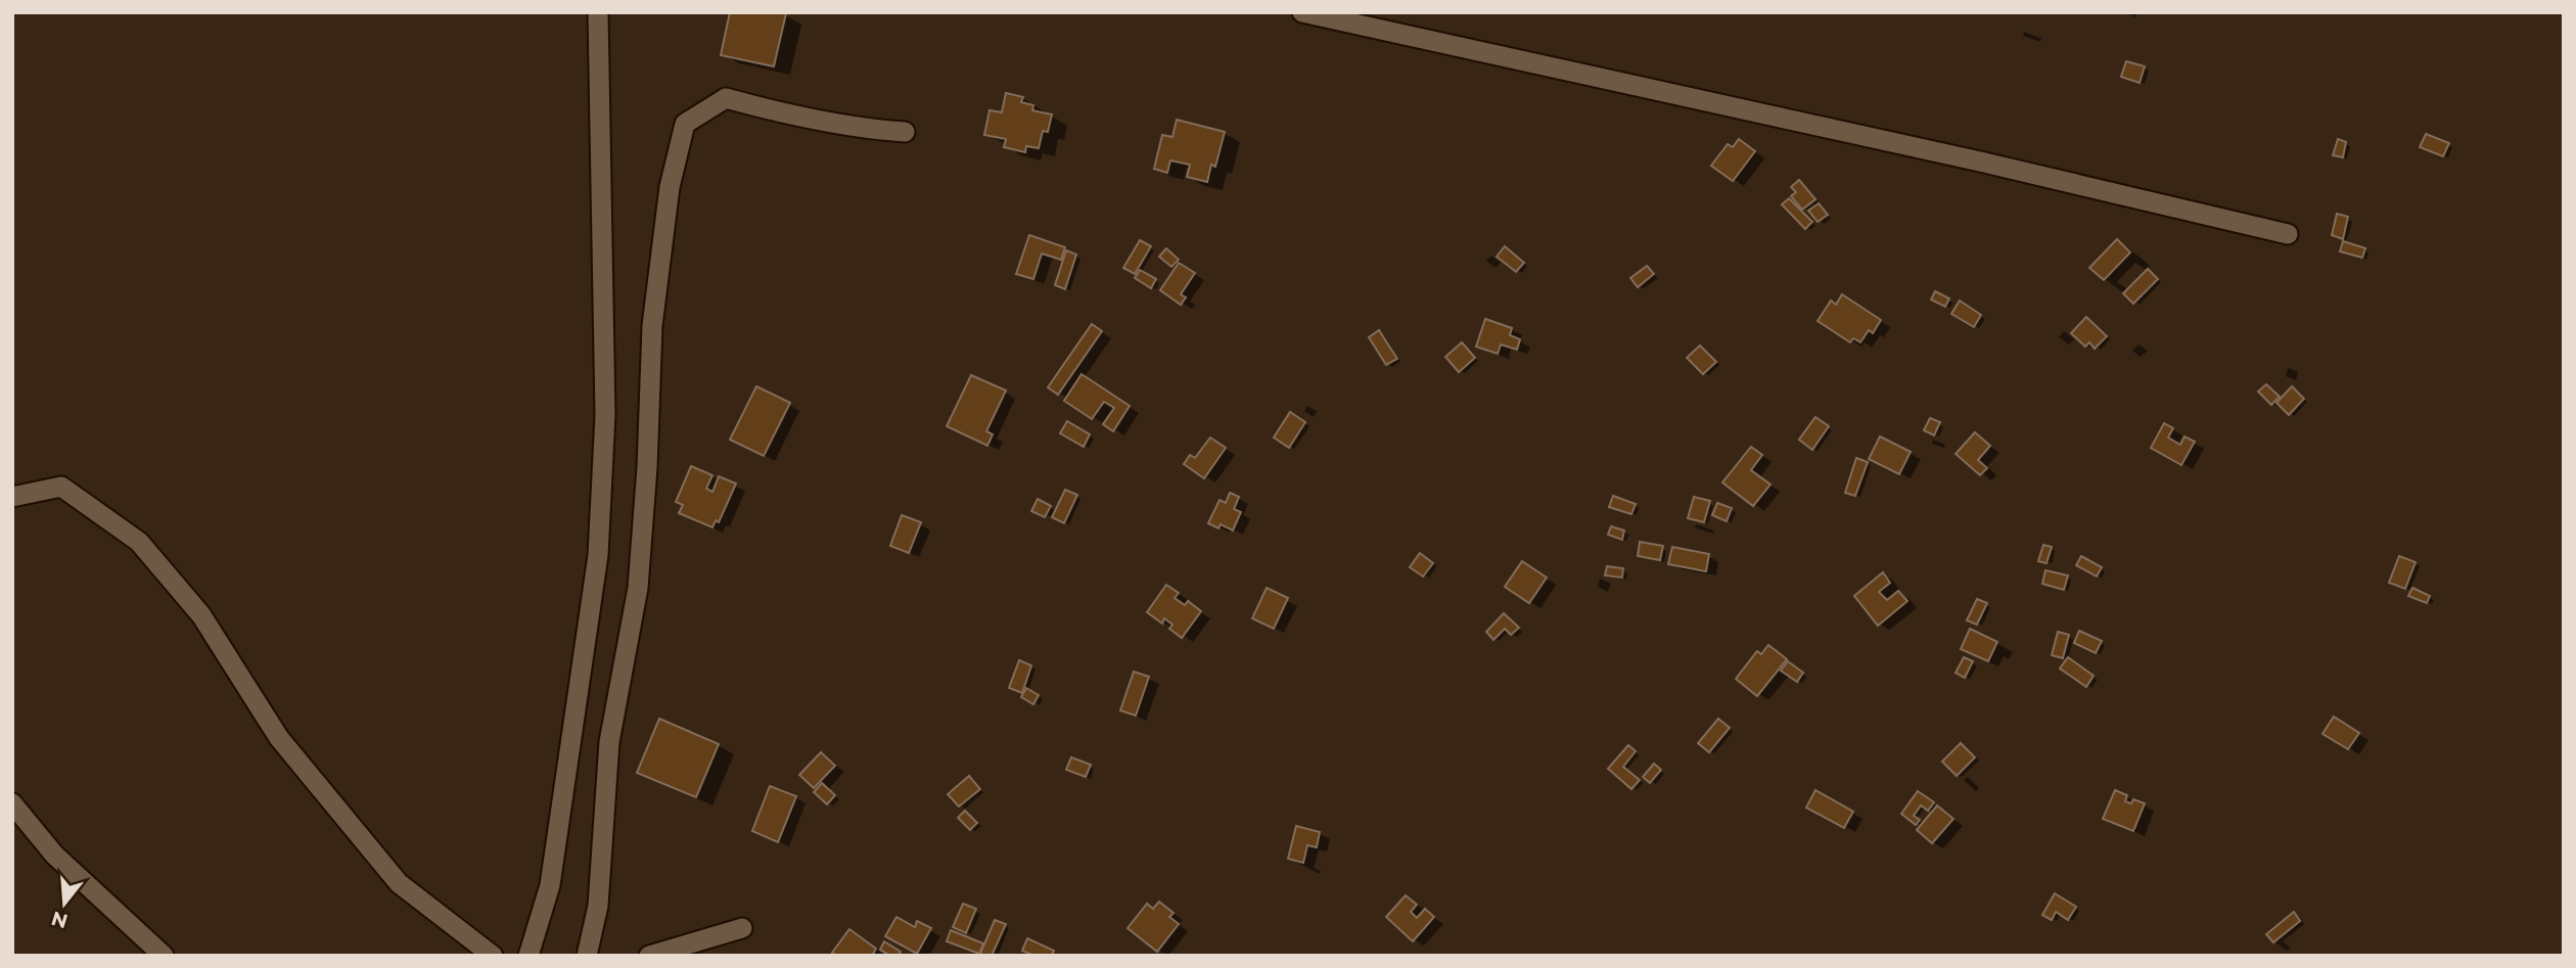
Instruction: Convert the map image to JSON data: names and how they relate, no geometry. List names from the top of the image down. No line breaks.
{"north":"bottom"}
